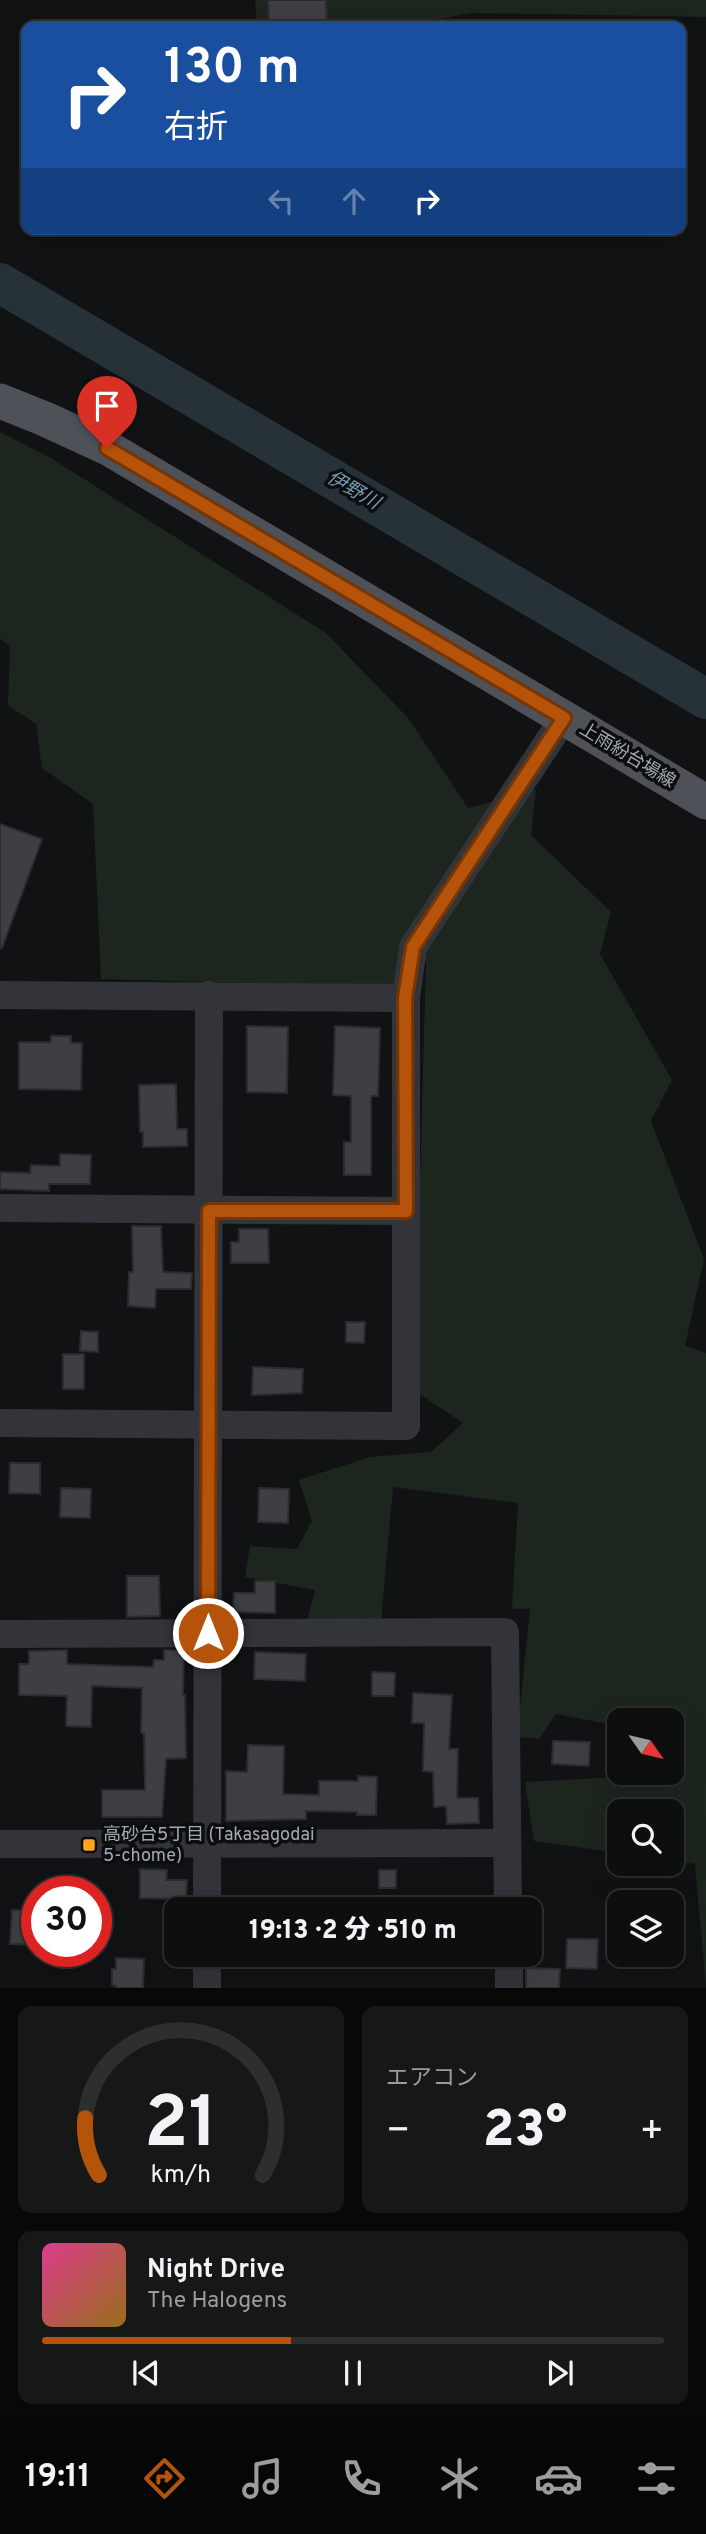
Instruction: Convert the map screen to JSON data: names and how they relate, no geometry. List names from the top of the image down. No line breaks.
{"streets":{"main road":["上雨紛台場線"]},"water":["伊野川"],"places":{"transit":["高砂台5丁目 (Takasagodai 5-chome)"]},"north":"bottom right","page":{"turn":["130 m","右折"],"limit":"30","trip":"19:13 · 2 分 · 510 m","tile":"エアコン","heat":["−","23°","+"],"song":["Night Drive","The Halogens"],"tabs":"19:11","gauge":["21","km/h"]}}
